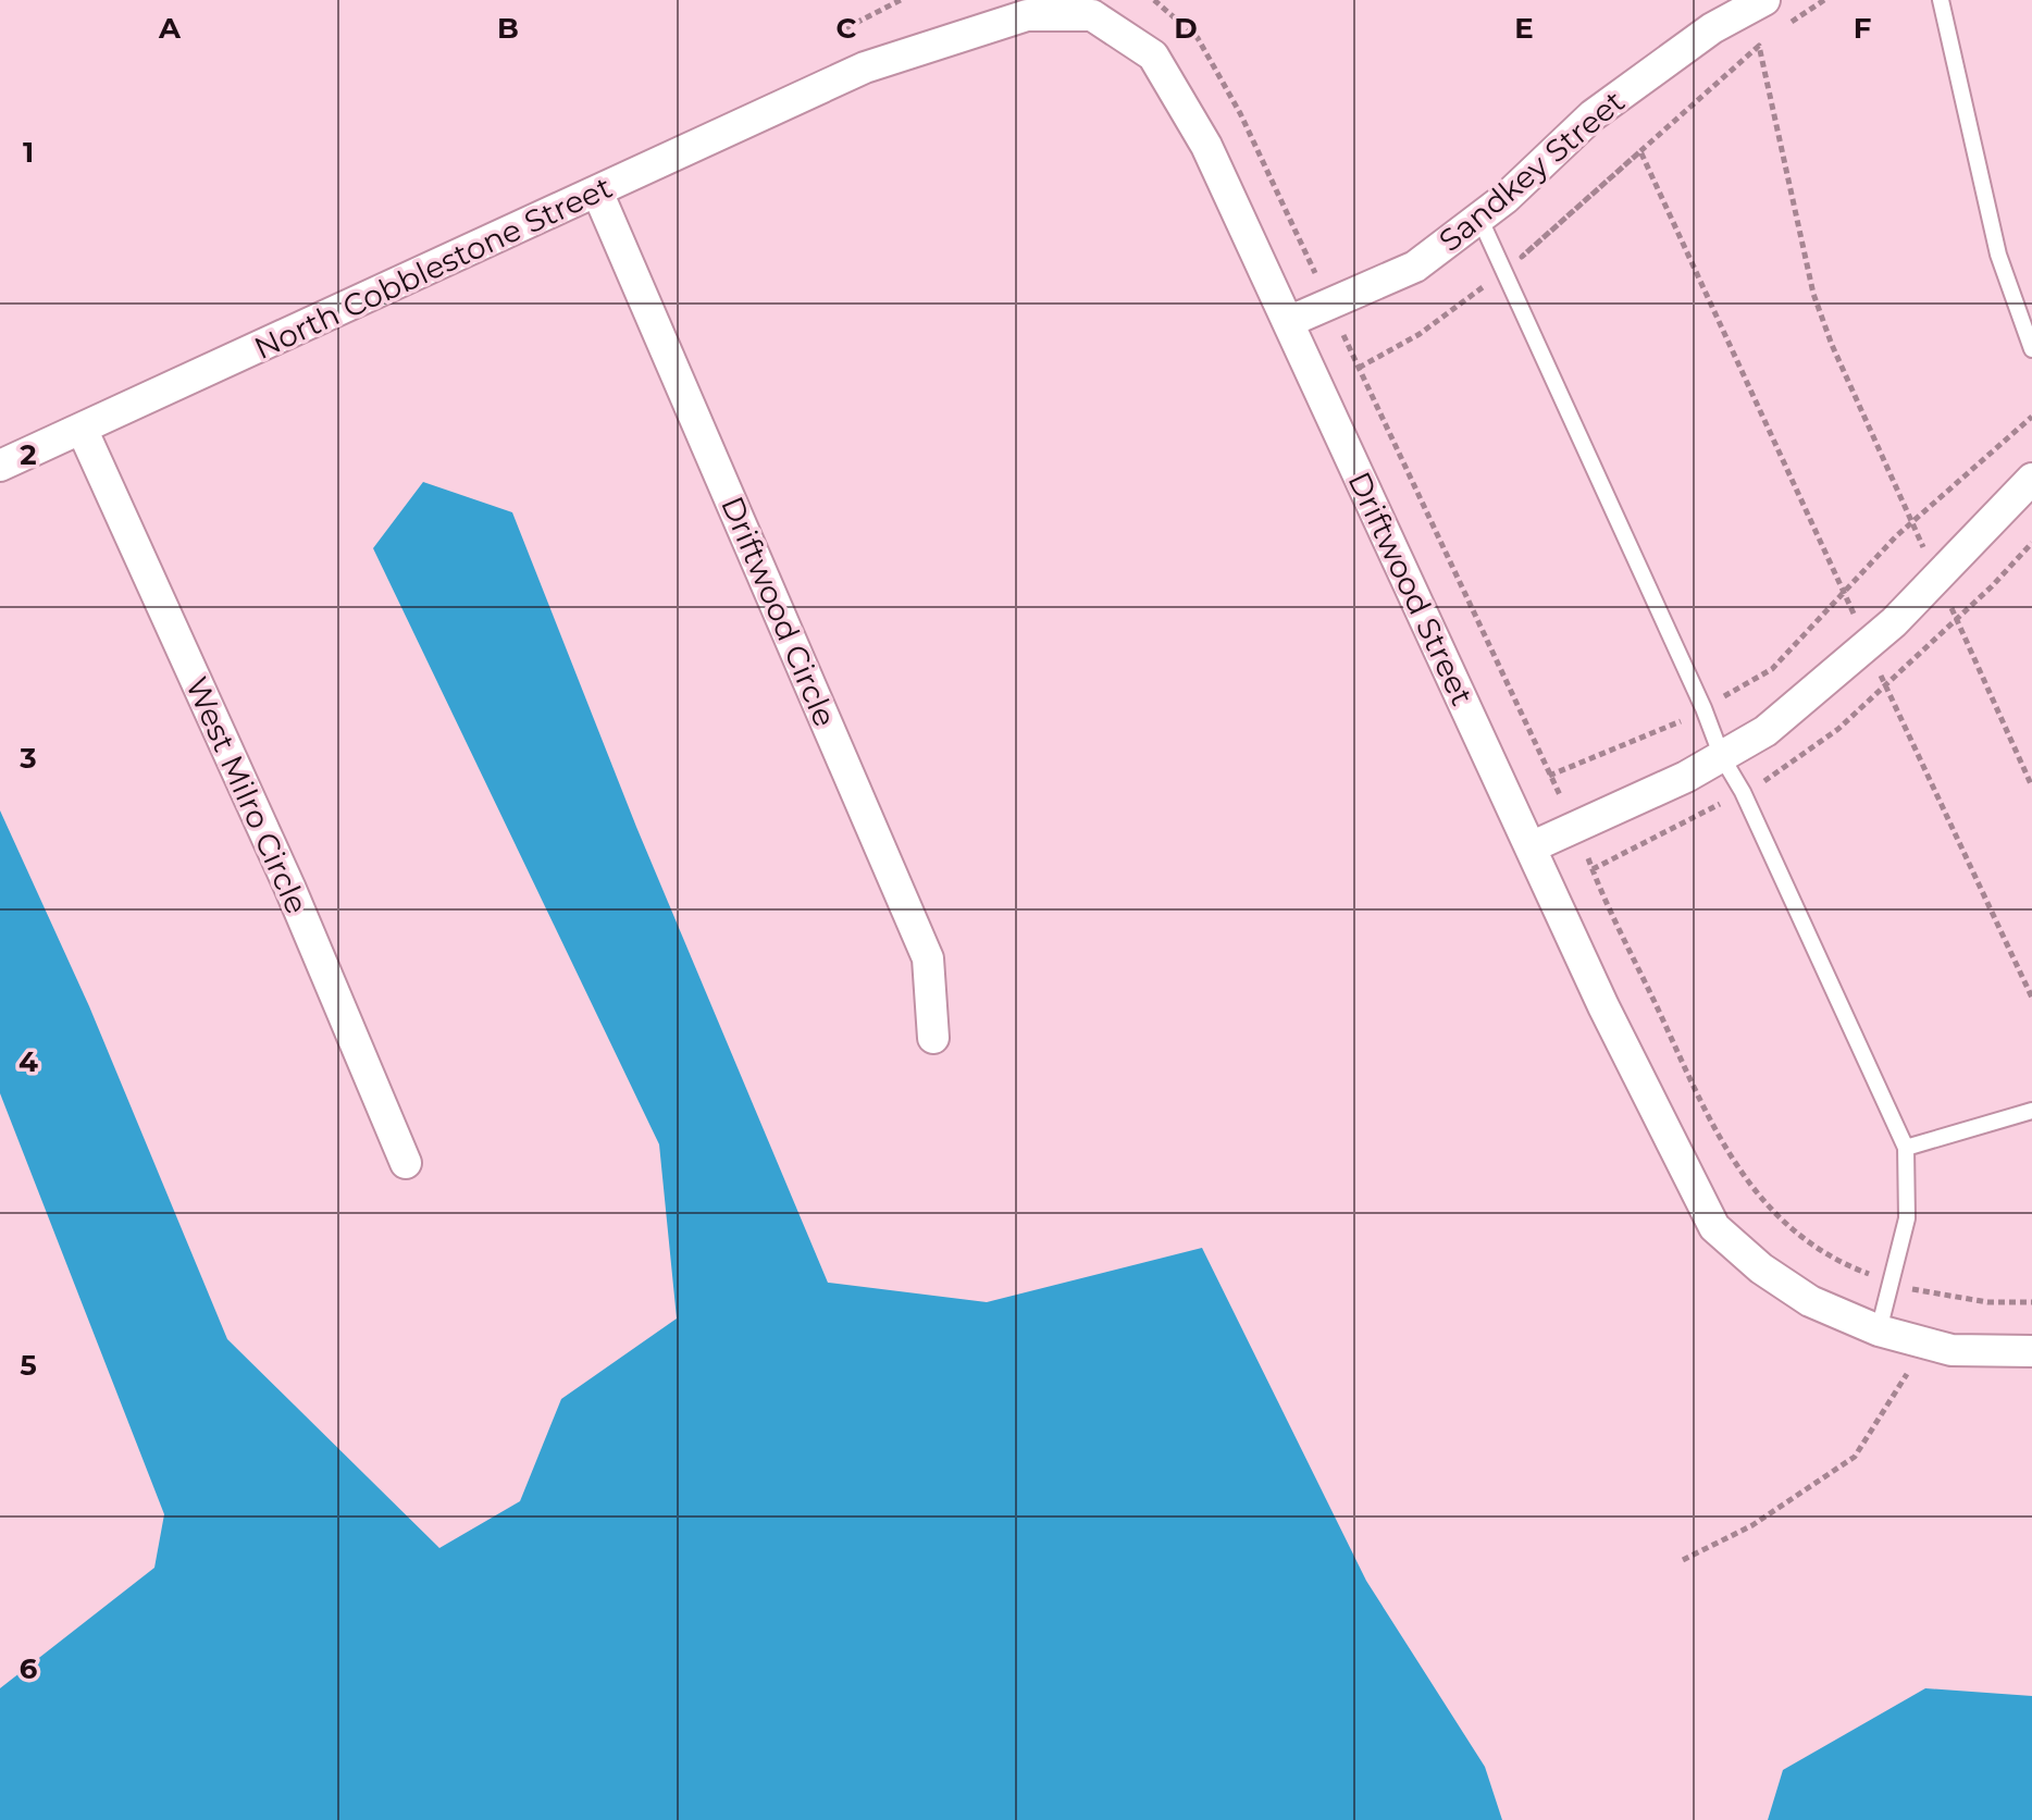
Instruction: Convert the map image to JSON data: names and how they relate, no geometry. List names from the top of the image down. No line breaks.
{"streets":{"street":["Sandkey Street","North Cobblestone Street","Driftwood Street","Driftwood Circle","West Milro Circle"]},"crossings":[["Sandkey Street","Driftwood Street"],["North Cobblestone Street","Driftwood Street"],["North Cobblestone Street","Driftwood Circle"],["North Cobblestone Street","West Milro Circle"]],"grid":{"columns":["A","B","C","D","E","F"],"rows":["1","2","3","4","5","6"]}}
